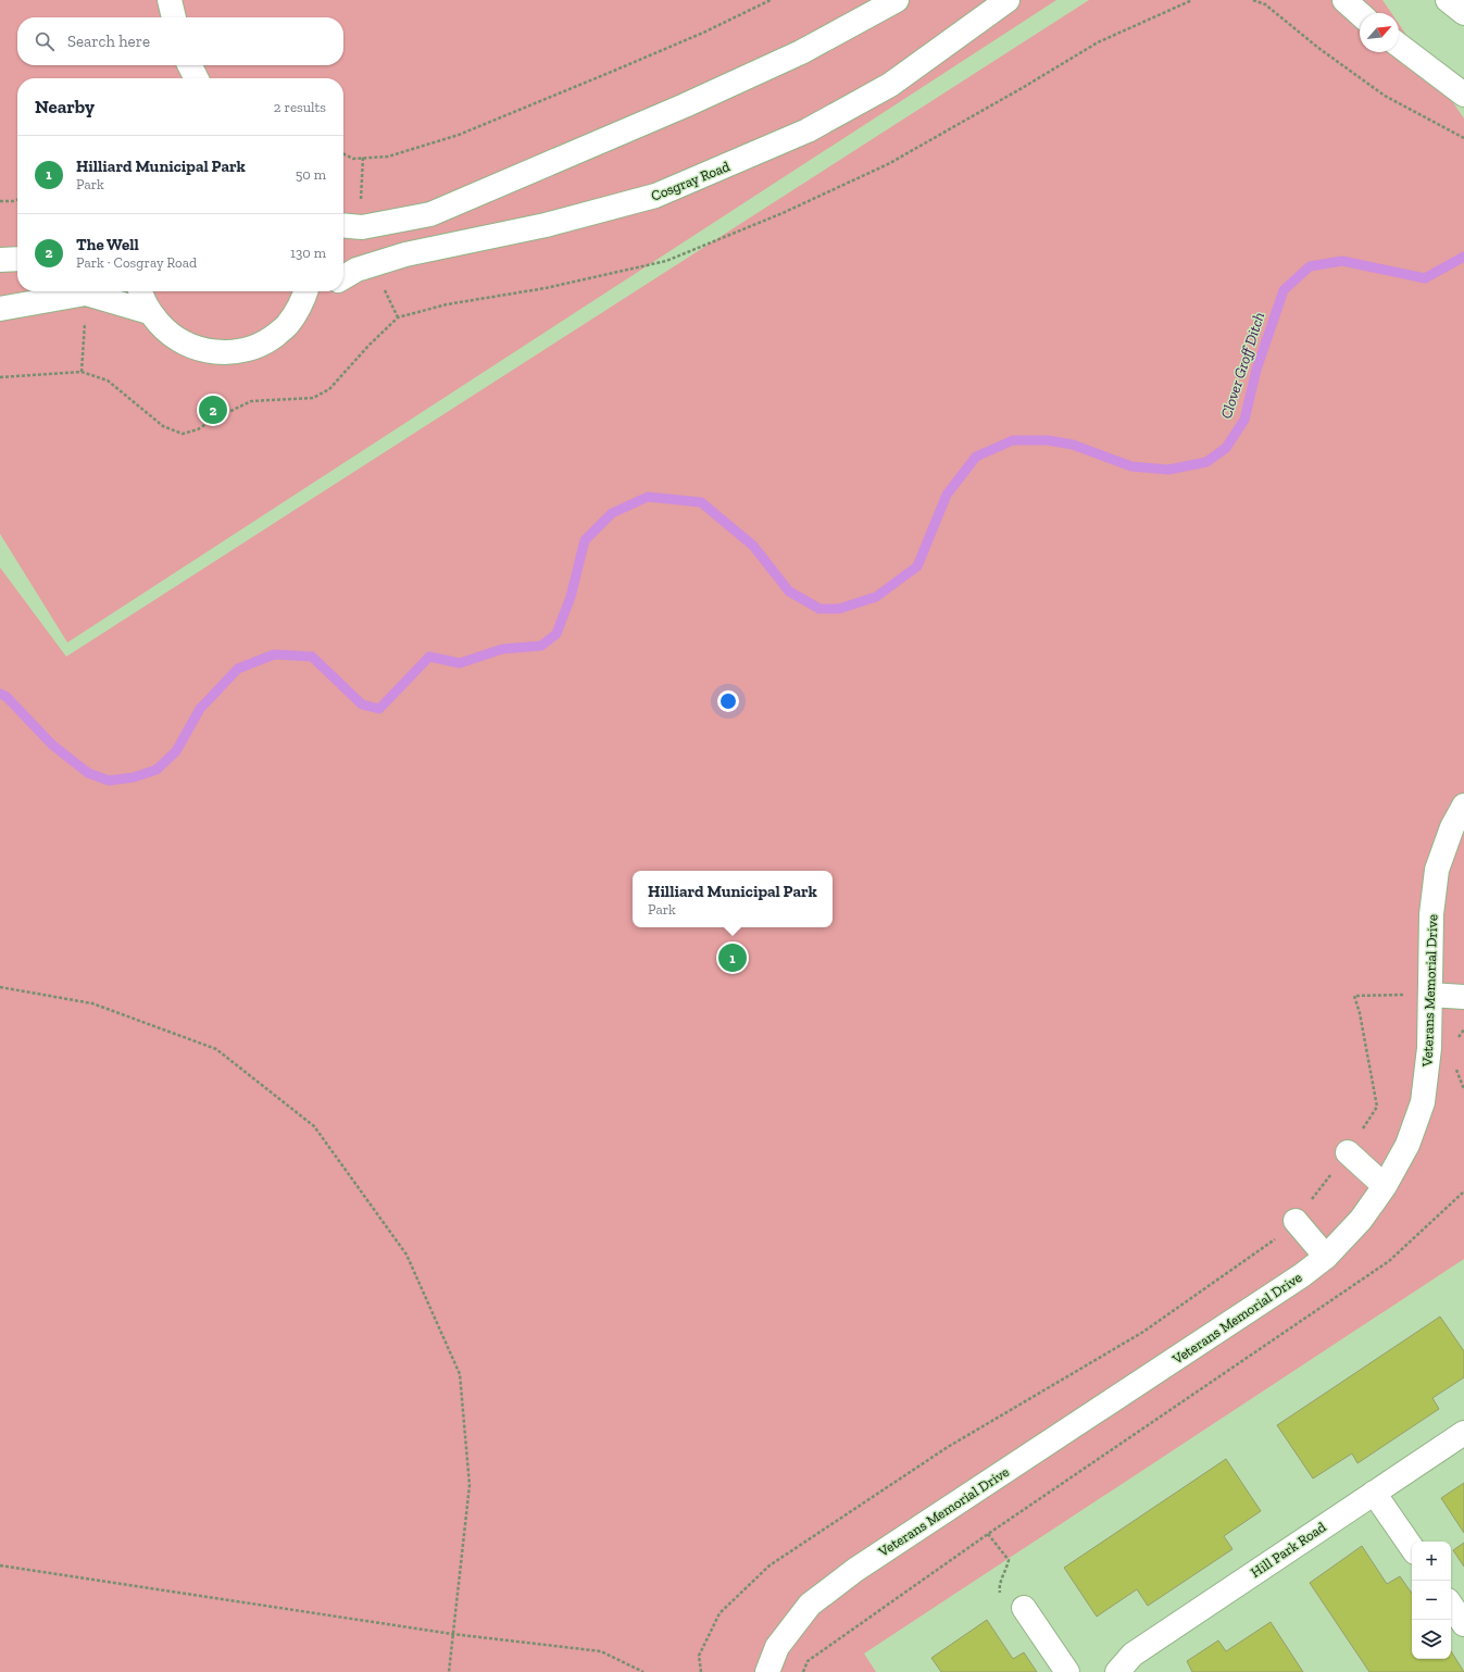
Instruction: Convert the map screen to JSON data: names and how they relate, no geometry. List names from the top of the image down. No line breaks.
{"streets":{"main road":["Cosgray Road","Veterans Memorial Drive","Hill Park Road"]},"water":["Clover Groff Ditch"],"north":"top right","page":{"search":"Search here","heading":["Nearby","2 results"],"list":[{"mark":"1","name":"Hilliard Municipal Park","note":"Park","value":"50 m"},{"mark":"2","name":"The Well","note":"Park · Cosgray Road","value":"130 m"}],"pins":["2","1"],"popup":["Hilliard Municipal Park","Park"],"map_buttons":["+","−"]}}
